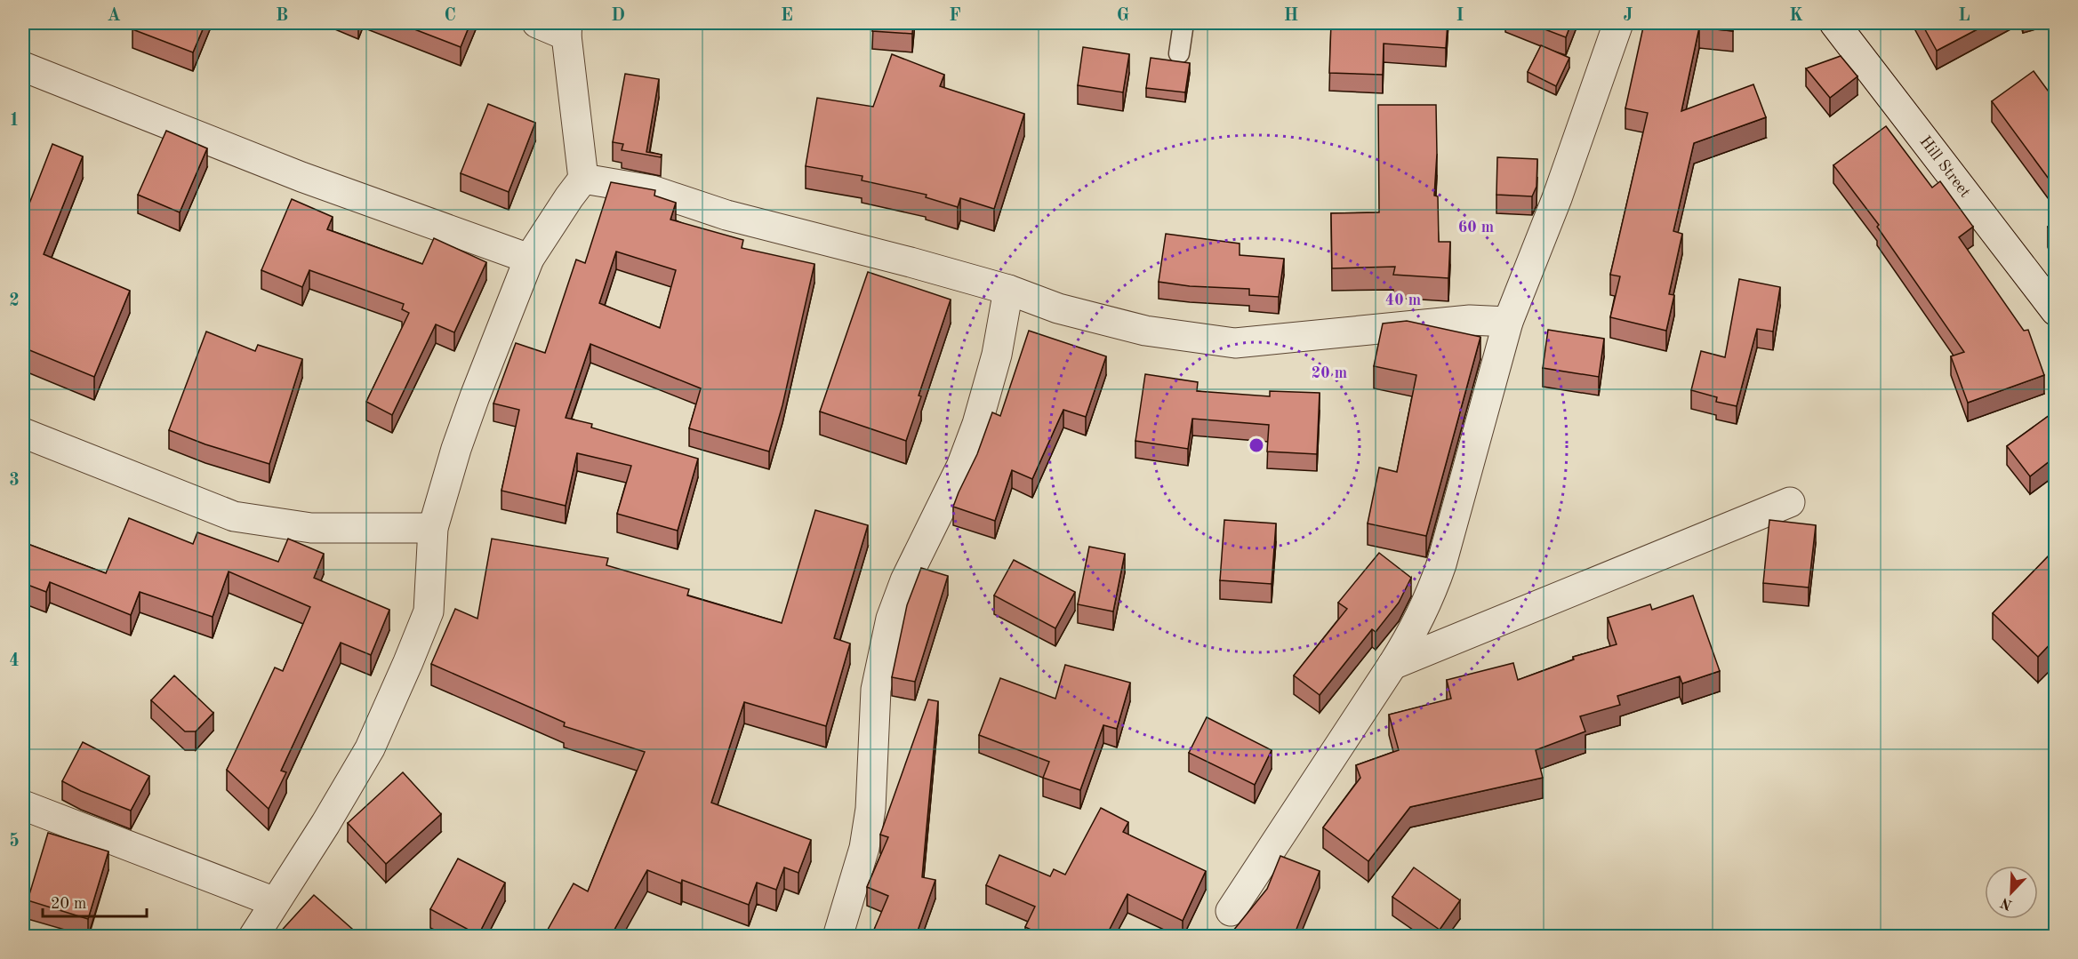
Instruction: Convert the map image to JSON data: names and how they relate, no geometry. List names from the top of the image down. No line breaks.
{"streets":{"street":["Hill Street"]},"scale_bar":"20 m","north":"bottom left","grid":{"columns":["A","B","C","D","E","F","G","H","I","J","K","L"],"rows":["1","2","3","4","5"]},"rings":["60 m","40 m","20 m"]}
